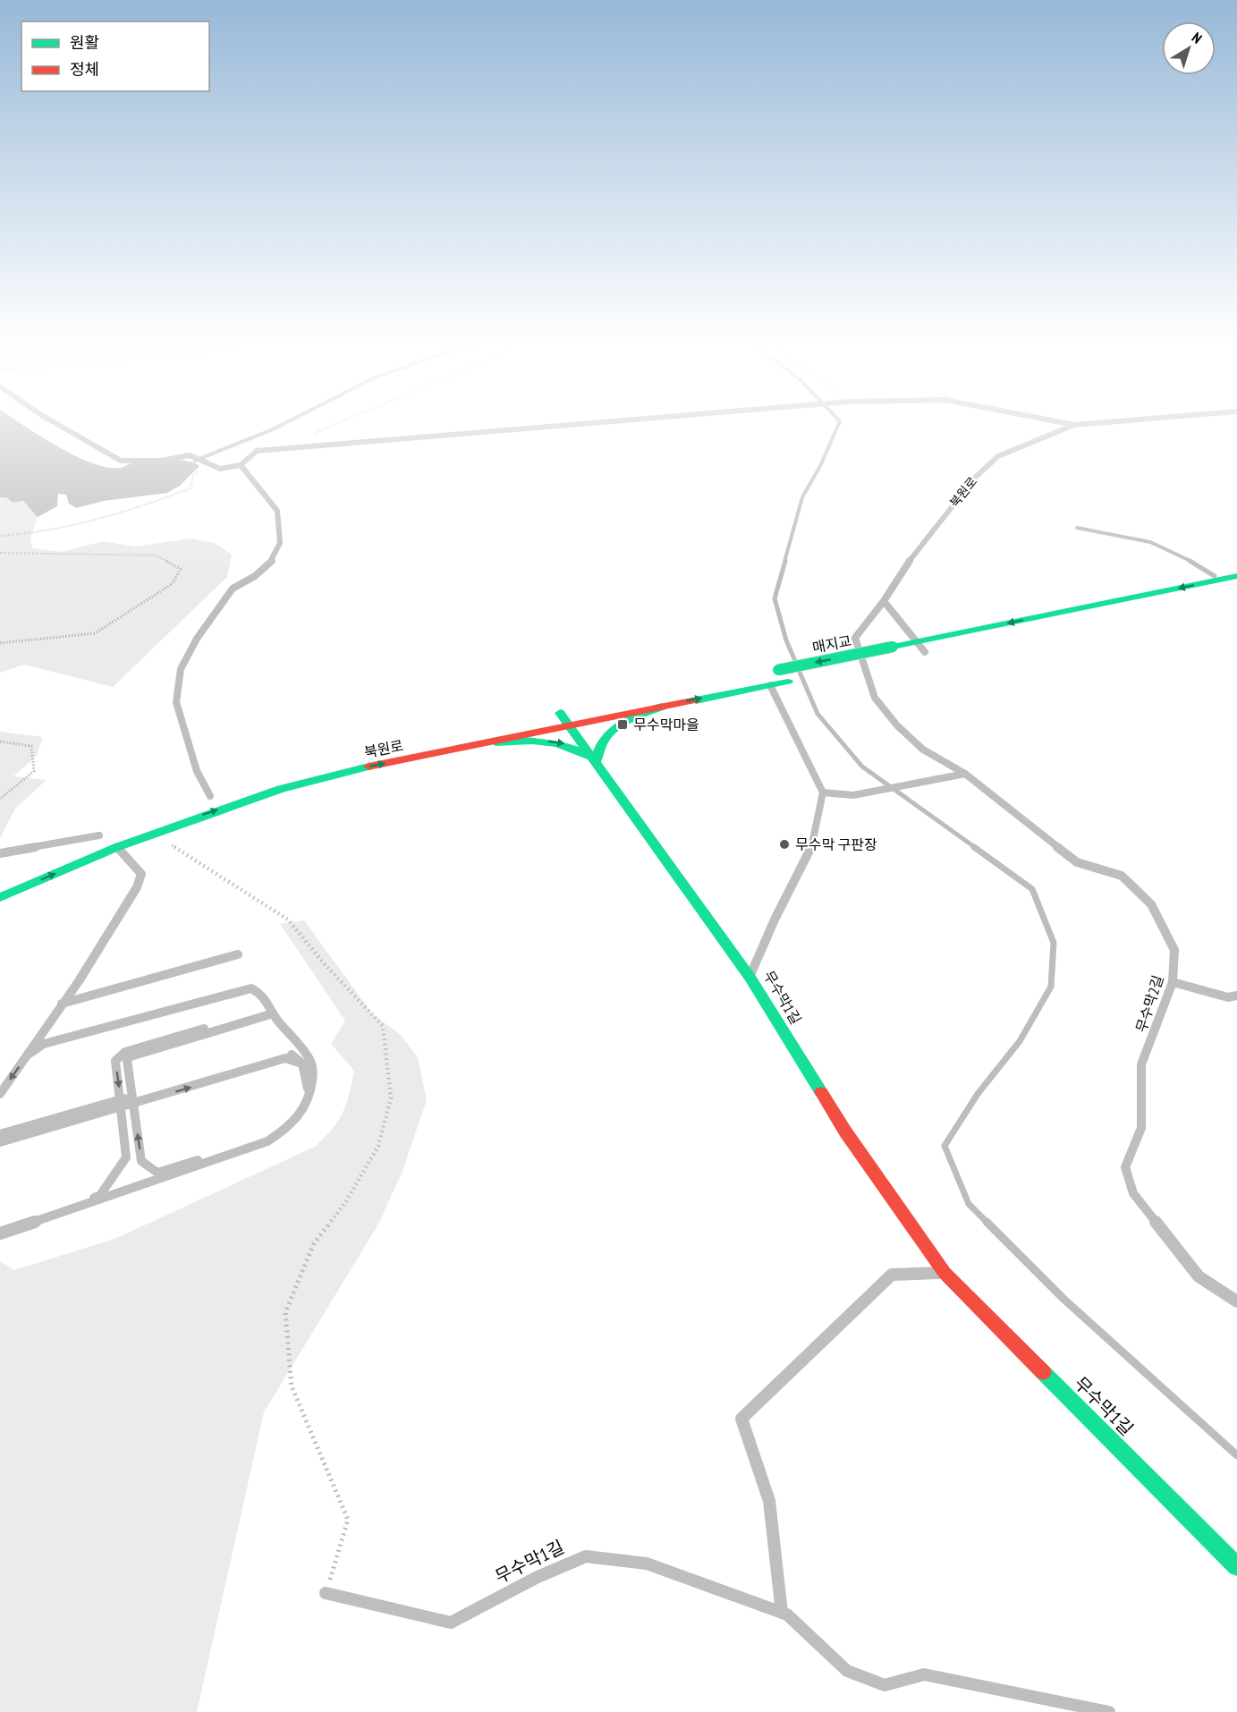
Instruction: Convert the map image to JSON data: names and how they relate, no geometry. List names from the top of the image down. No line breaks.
{"streets":{"main road":["북원로","매지교","무수막1길"],"lane":["무수막2길"]},"crossings":[["북원로","무수막2길"]],"one_way":["북원로"],"places":{"transit":["무수막마을"],"other":["무수막 구판장"]},"legend":["원활","정체"],"north":"top right"}
